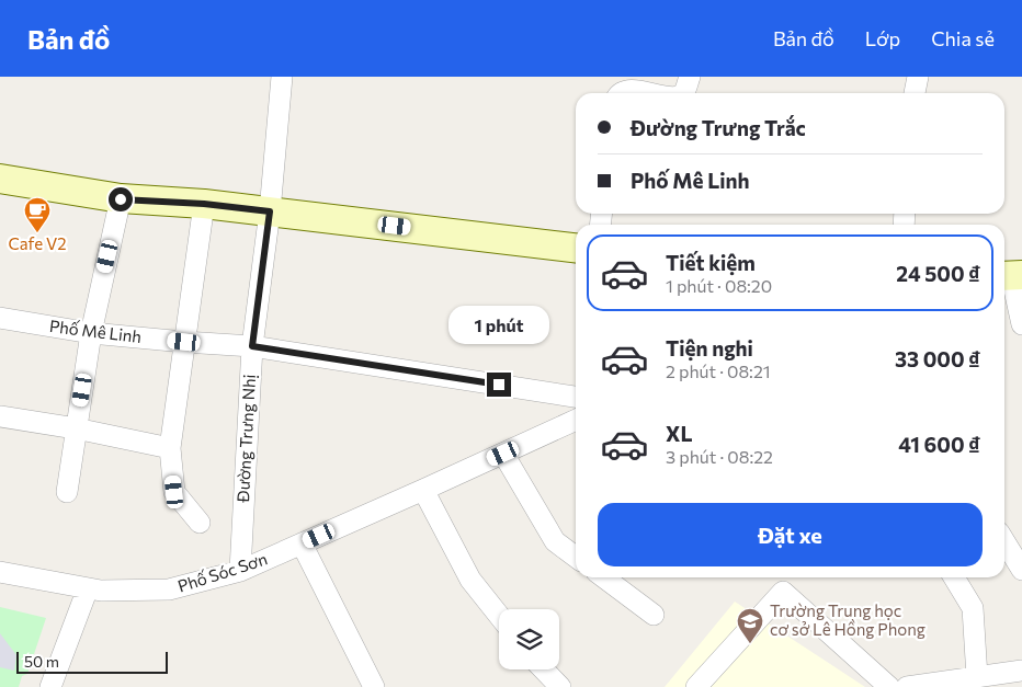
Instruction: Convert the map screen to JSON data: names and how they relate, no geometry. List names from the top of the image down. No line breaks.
{"streets":{"street":["Phố Mê Linh","Đường Trưng Nhị","Phố Sóc Sơn"]},"crossings":[["Phố Mê Linh","Đường Trưng Nhị"],["Đường Trưng Nhị","Phố Sóc Sơn"]],"places":{"cafe":["Cafe V2"],"school or university":["Trường Trung học cơ sở Lê Hồng Phong"]},"scale_bar":"50 m","page":{"header":"Bản đồ","nav":["Bản đồ","Lớp","Chia sẻ"],"banner":["Đường Trưng Trắc","Phố Mê Linh"],"list":[{"name":"Tiết kiệm","note":"1 phút · 08:20","value":"24 500 ₫"},{"name":"Tiện nghi","note":"2 phút · 08:21","value":"33 000 ₫"},{"name":"XL","note":"3 phút · 08:22","value":"41 600 ₫"}],"bubble":"1 phút","buttons":"Đặt xe","scale":"50 m"}}
